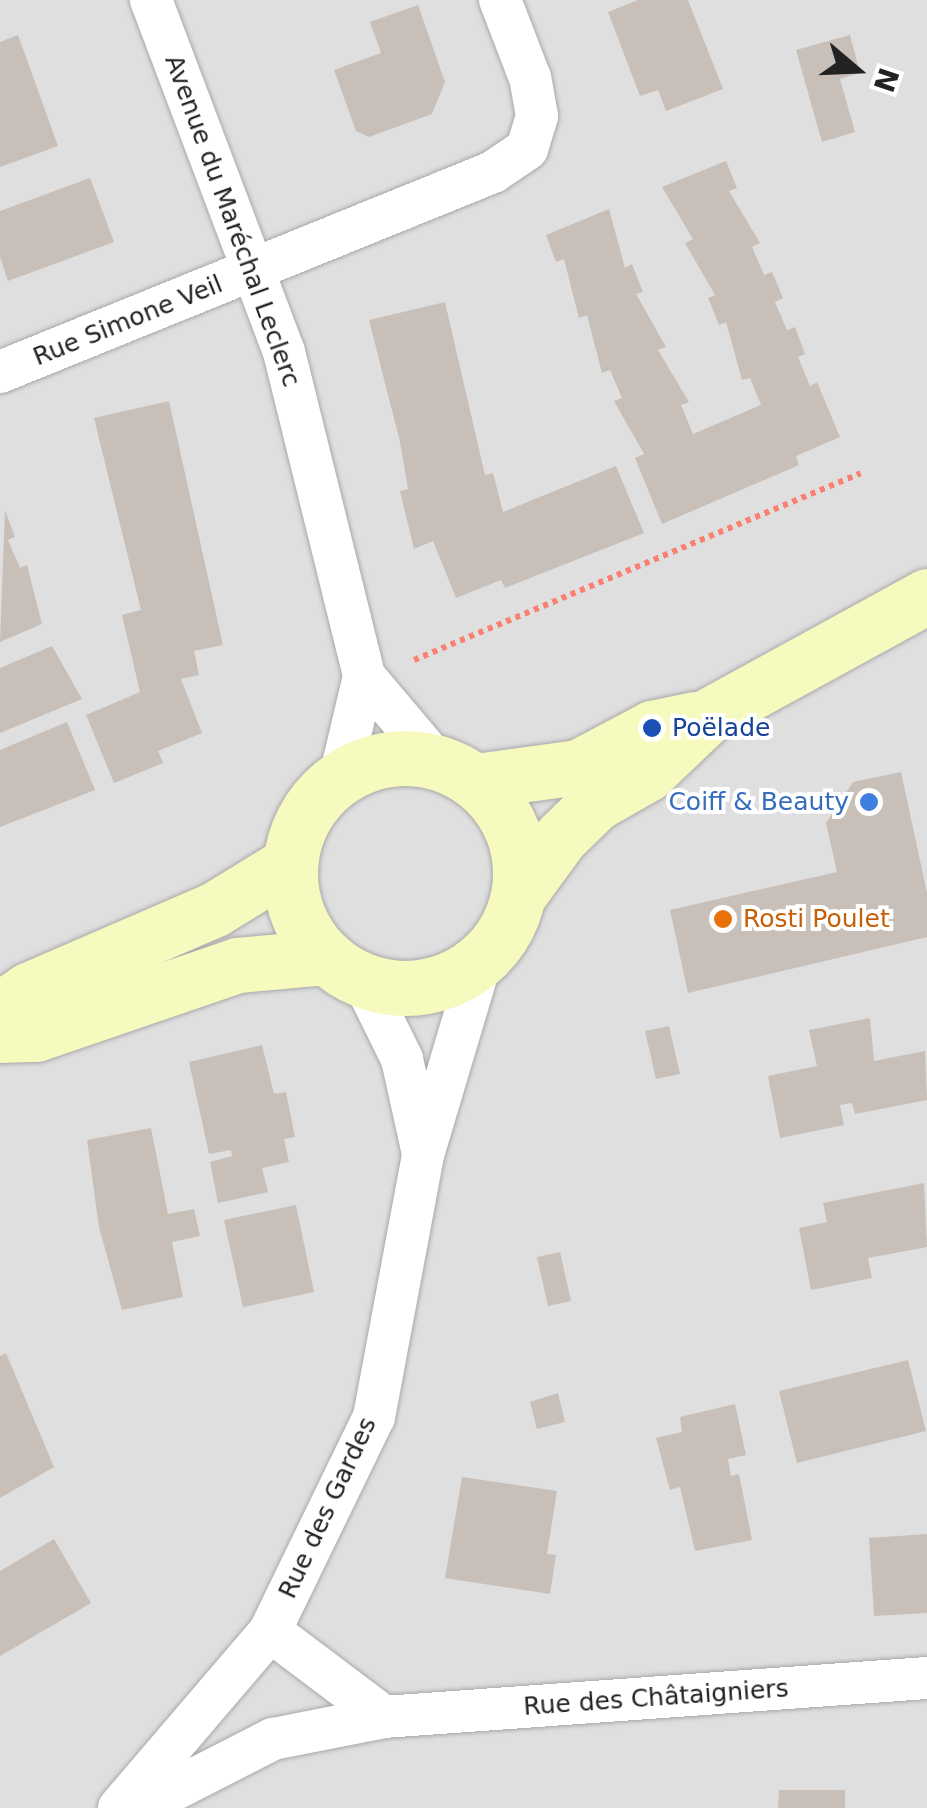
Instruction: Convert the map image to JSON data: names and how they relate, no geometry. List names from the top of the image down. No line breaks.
{"streets":{"street":["Avenue du Maréchal Leclerc","Rue Simone Veil","Rue des Gardes","Rue des Châtaigniers"]},"crossings":[["Avenue du Maréchal Leclerc","Rue Simone Veil"],["Avenue du Maréchal Leclerc","Rue des Gardes"]],"places":["Poëlade","Coiff & Beauty","Rosti Poulet"],"north":"right"}
